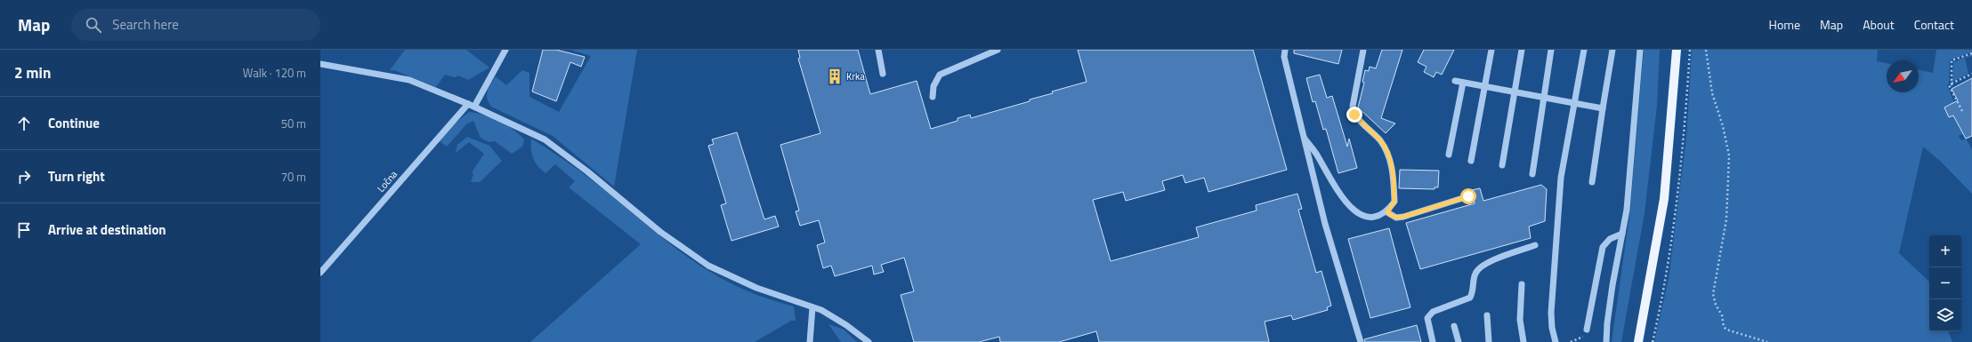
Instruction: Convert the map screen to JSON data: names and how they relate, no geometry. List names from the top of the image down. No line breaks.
{"streets":{"street":["Ločna"]},"places":{"building":["Krka"]},"north":"bottom left","page":{"header":"Map","search":"Search here","nav":["Home","Map","About","Contact"],"heading":["2 min","Walk · 120 m"],"list":[["Continue","50 m"],["Turn right","70 m"],"Arrive at destination"],"map_buttons":["+","−"]}}
